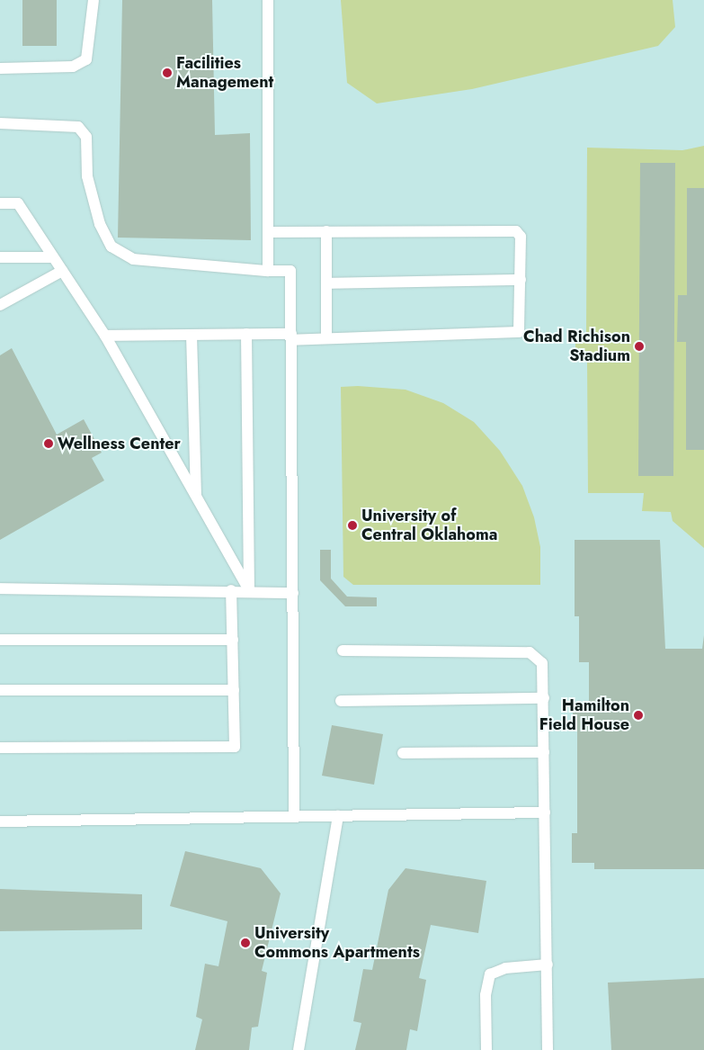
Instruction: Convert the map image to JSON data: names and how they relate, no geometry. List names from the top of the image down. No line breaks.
{"places":["Facilities Management","Chad Richison Stadium","Wellness Center","University of Central Oklahoma","Hamilton Field House","University Commons Apartments"]}
